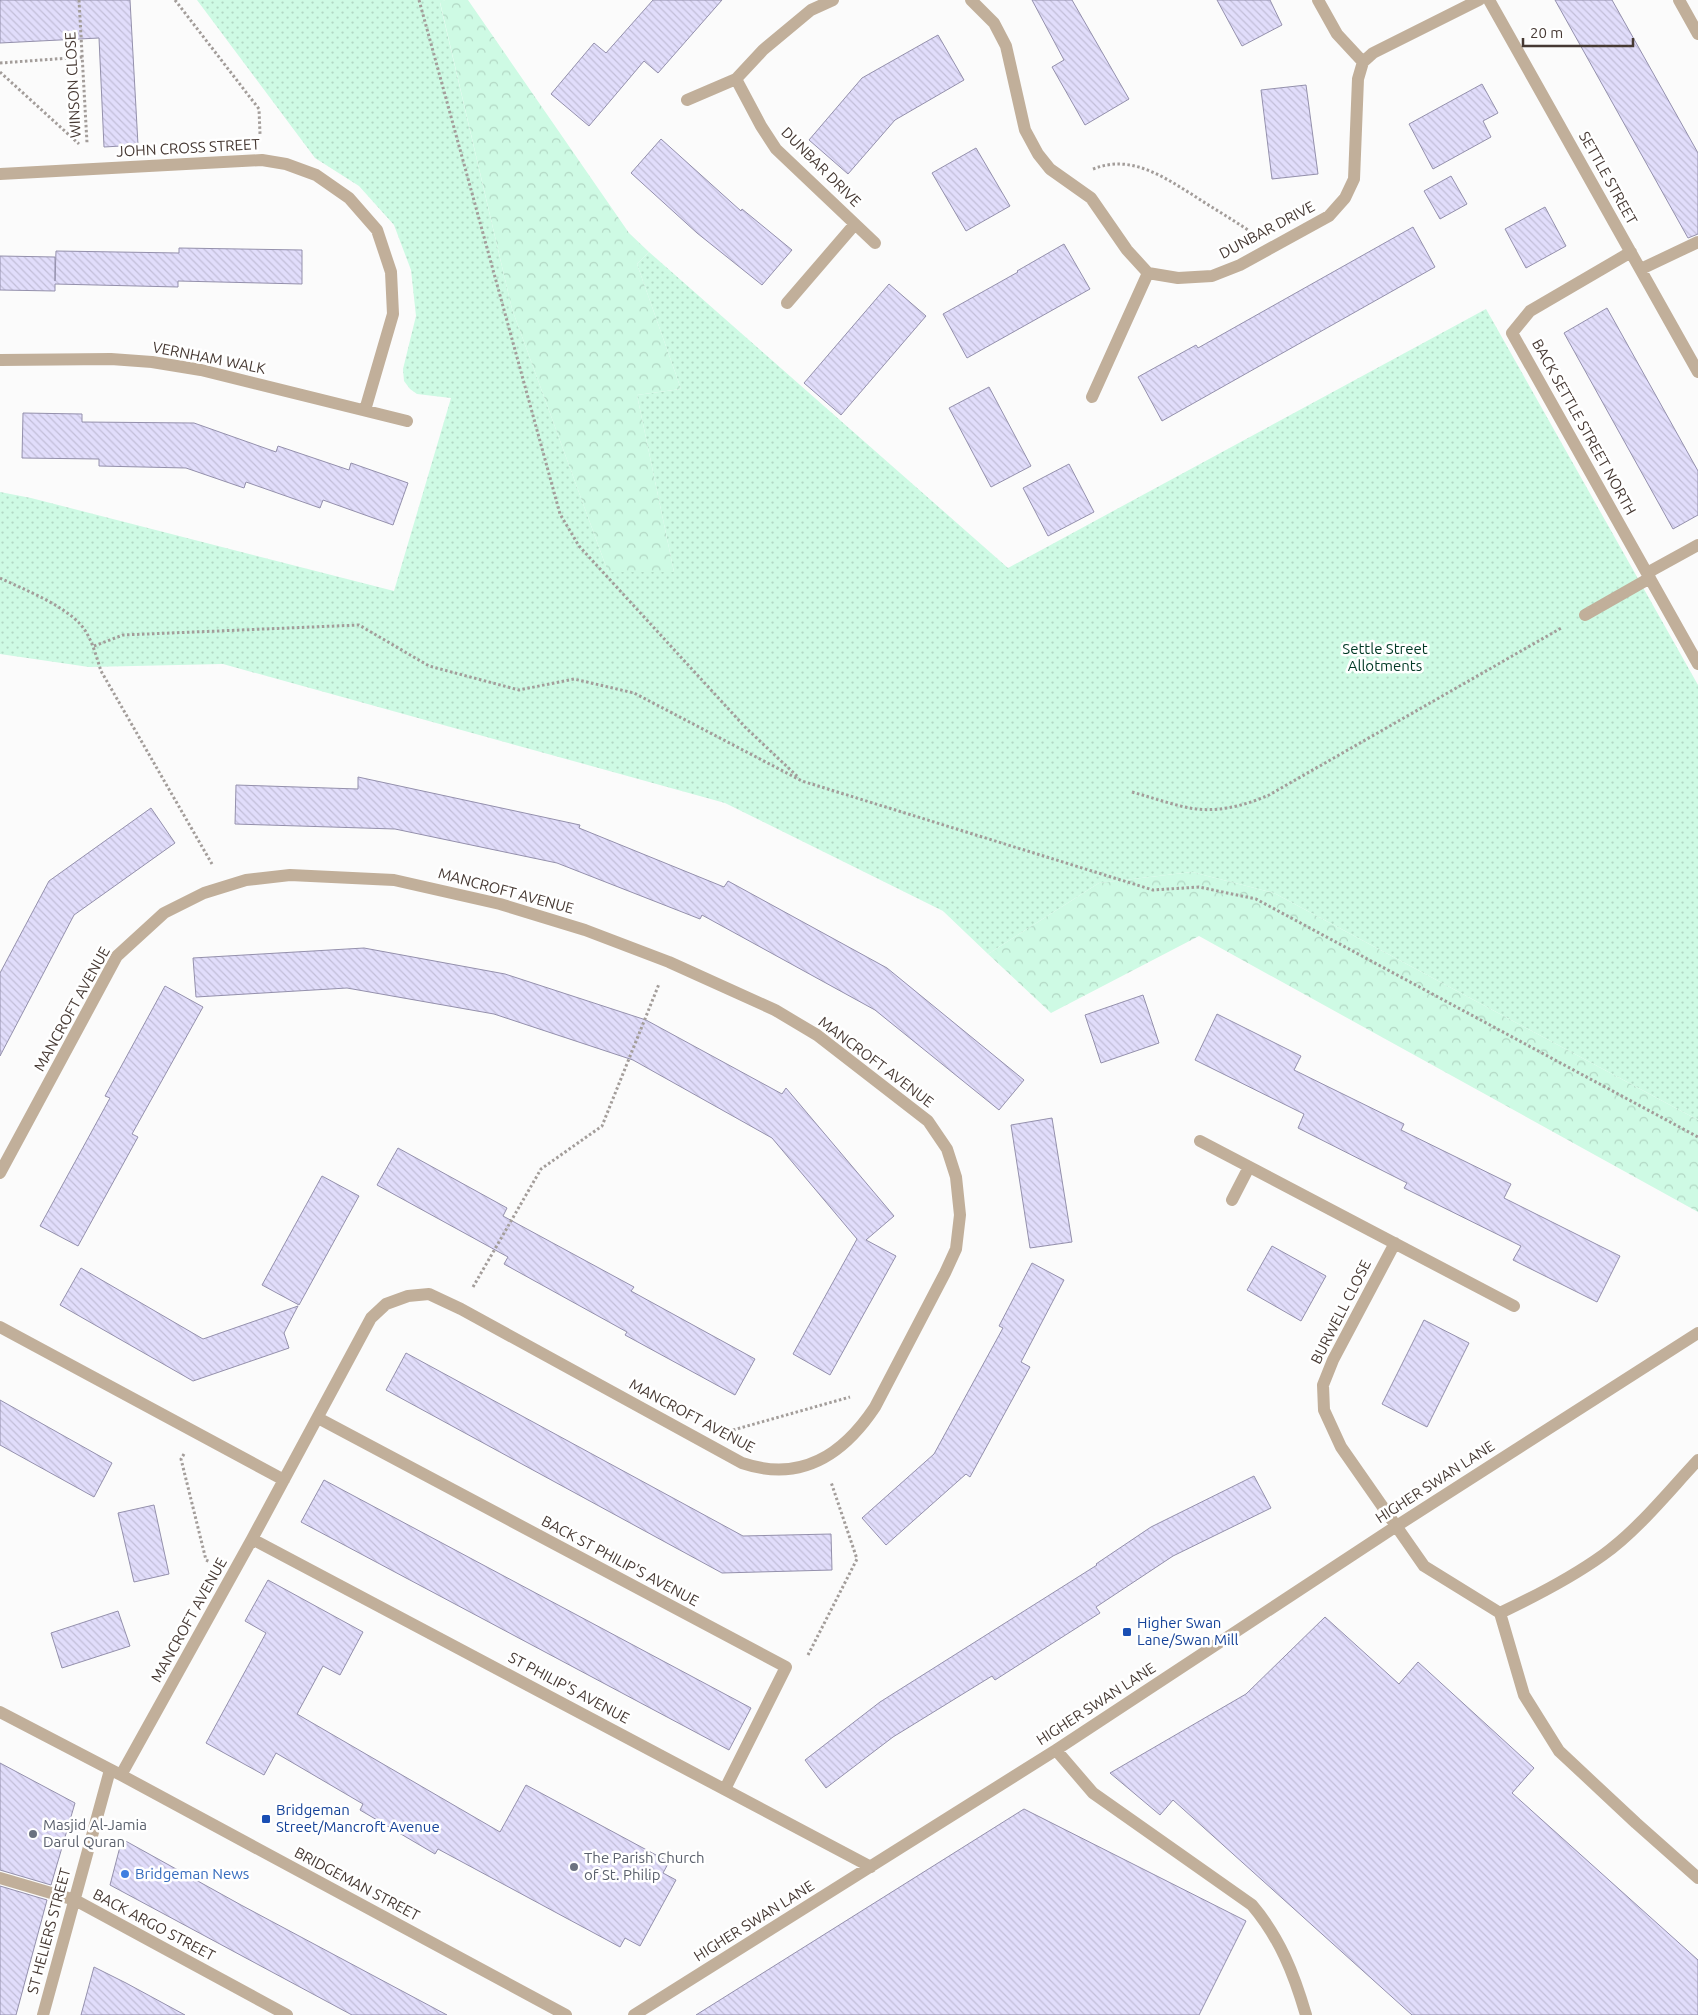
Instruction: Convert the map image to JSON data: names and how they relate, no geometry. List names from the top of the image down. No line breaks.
{"streets":{"street":["JOHN CROSS STREET","DUNBAR DRIVE","SETTLE STREET","VERNHAM WALK","BACK SETTLE STREET NORTH","MANCROFT AVENUE","BURWELL CLOSE","HIGHER SWAN LANE","BACK ST PHILIP'S AVENUE","ST PHILIP'S AVENUE","BRIDGEMAN STREET","BACK ARGO STREET","ST HELIERS STREET"],"path":["WINSON CLOSE"]},"crossings":[["WINSON CLOSE","JOHN CROSS STREET"],["JOHN CROSS STREET","VERNHAM WALK"],["SETTLE STREET","BACK SETTLE STREET NORTH"],["MANCROFT AVENUE","BACK ST PHILIP'S AVENUE"],["MANCROFT AVENUE","ST PHILIP'S AVENUE"],["MANCROFT AVENUE","BRIDGEMAN STREET"],["MANCROFT AVENUE","ST HELIERS STREET"],["BURWELL CLOSE","HIGHER SWAN LANE"],["HIGHER SWAN LANE","ST PHILIP'S AVENUE"],["BRIDGEMAN STREET","ST HELIERS STREET"],["BACK ARGO STREET","ST HELIERS STREET"]],"parks":["Settle Street Allotments"],"places":{"transit":["Higher Swan Lane/Swan Mill","Bridgeman Street/Mancroft Avenue"],"other":["Masjid Al-Jamia Darul Quran","The Parish Church of St. Philip","Bridgeman News"]},"scale_bar":"20 m"}
